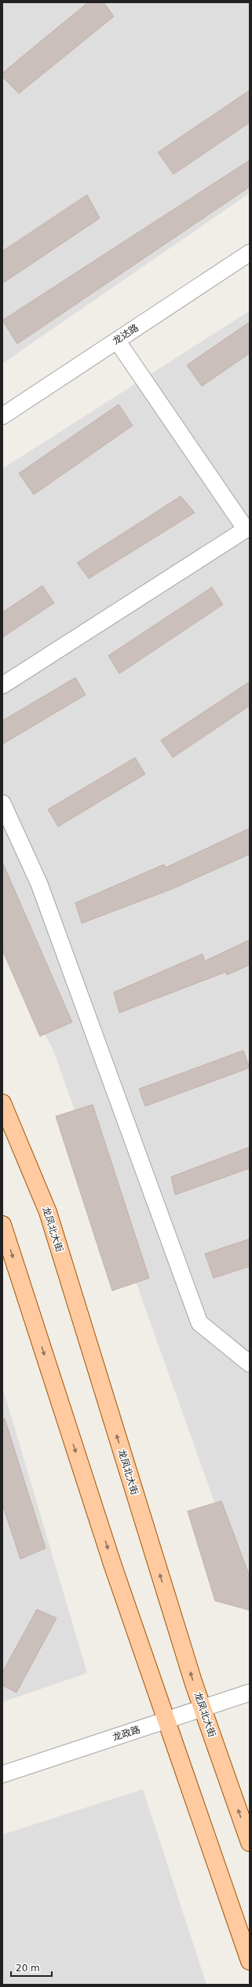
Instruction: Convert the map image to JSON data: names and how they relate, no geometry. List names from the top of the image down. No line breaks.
{"streets":{"main road":["龙凤北大街"],"street":["龙达路","龙政路"]},"crossings":[["龙凤北大街","龙政路"]],"scale_bar":"20 m"}
